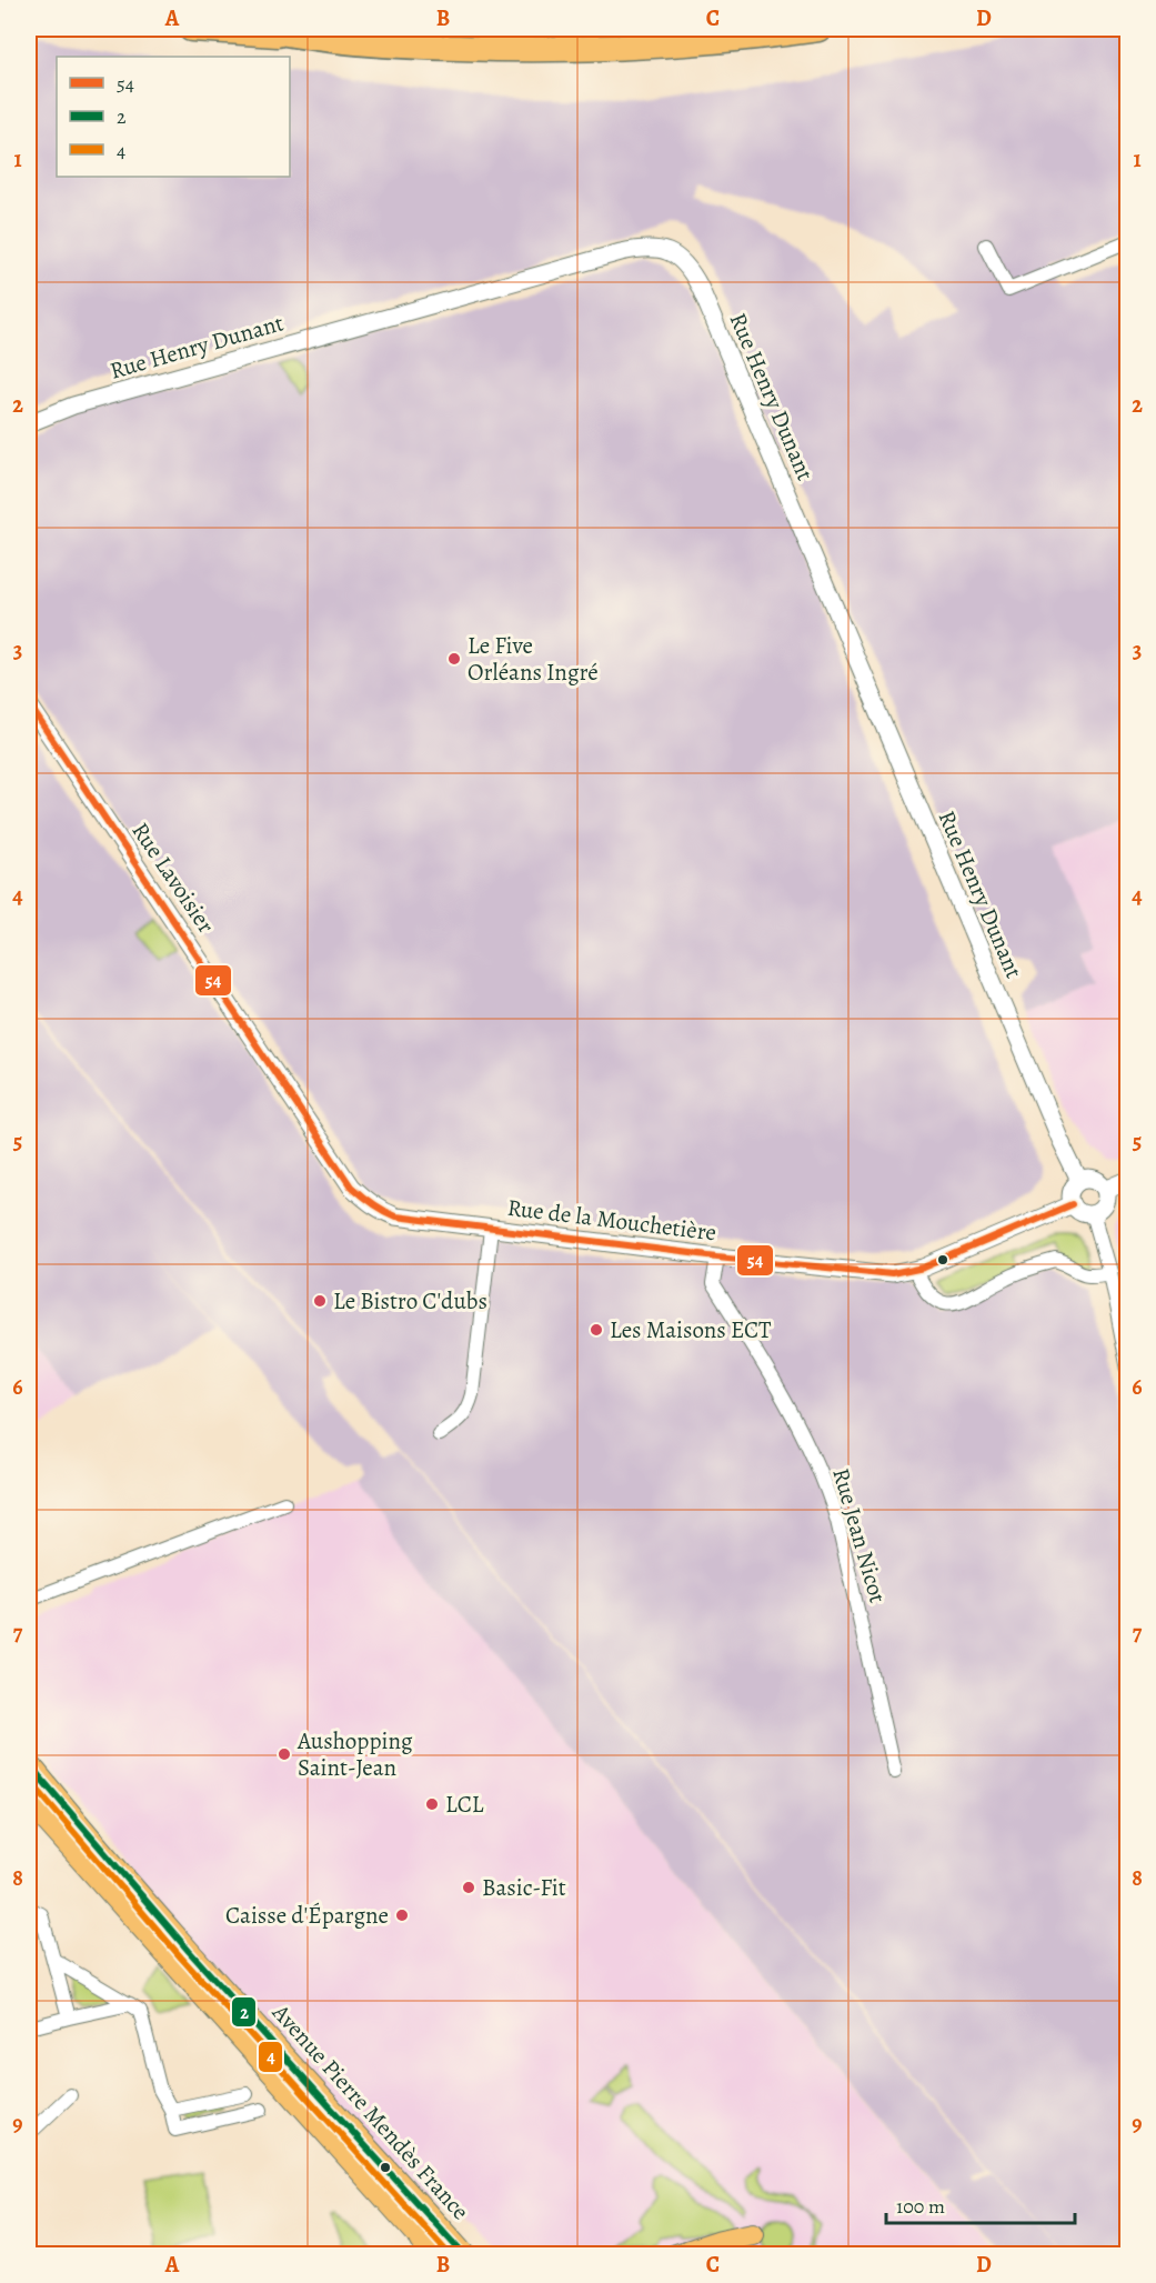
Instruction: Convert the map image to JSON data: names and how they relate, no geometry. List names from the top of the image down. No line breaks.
{"streets":{"main road":["Avenue Pierre Mendès France"],"street":["Rue Henry Dunant","Rue Lavoisier","Rue de la Mouchetière","Rue Jean Nicot"]},"crossings":[["Rue Henry Dunant","Rue de la Mouchetière"],["Rue Lavoisier","Rue de la Mouchetière"],["Rue de la Mouchetière","Rue Jean Nicot"]],"places":["Le Five Orléans Ingré","Le Bistro C'dubs","Les Maisons ECT","Aushopping Saint-Jean","LCL","Basic-Fit","Caisse d'Épargne"],"lines":["transit line 54","transit line 2","transit line 4"],"legend":["54","2","4"],"scale_bar":"100 m","grid":{"columns":["A","B","C","D"],"rows":["1","2","3","4","5","6","7","8","9"]}}
